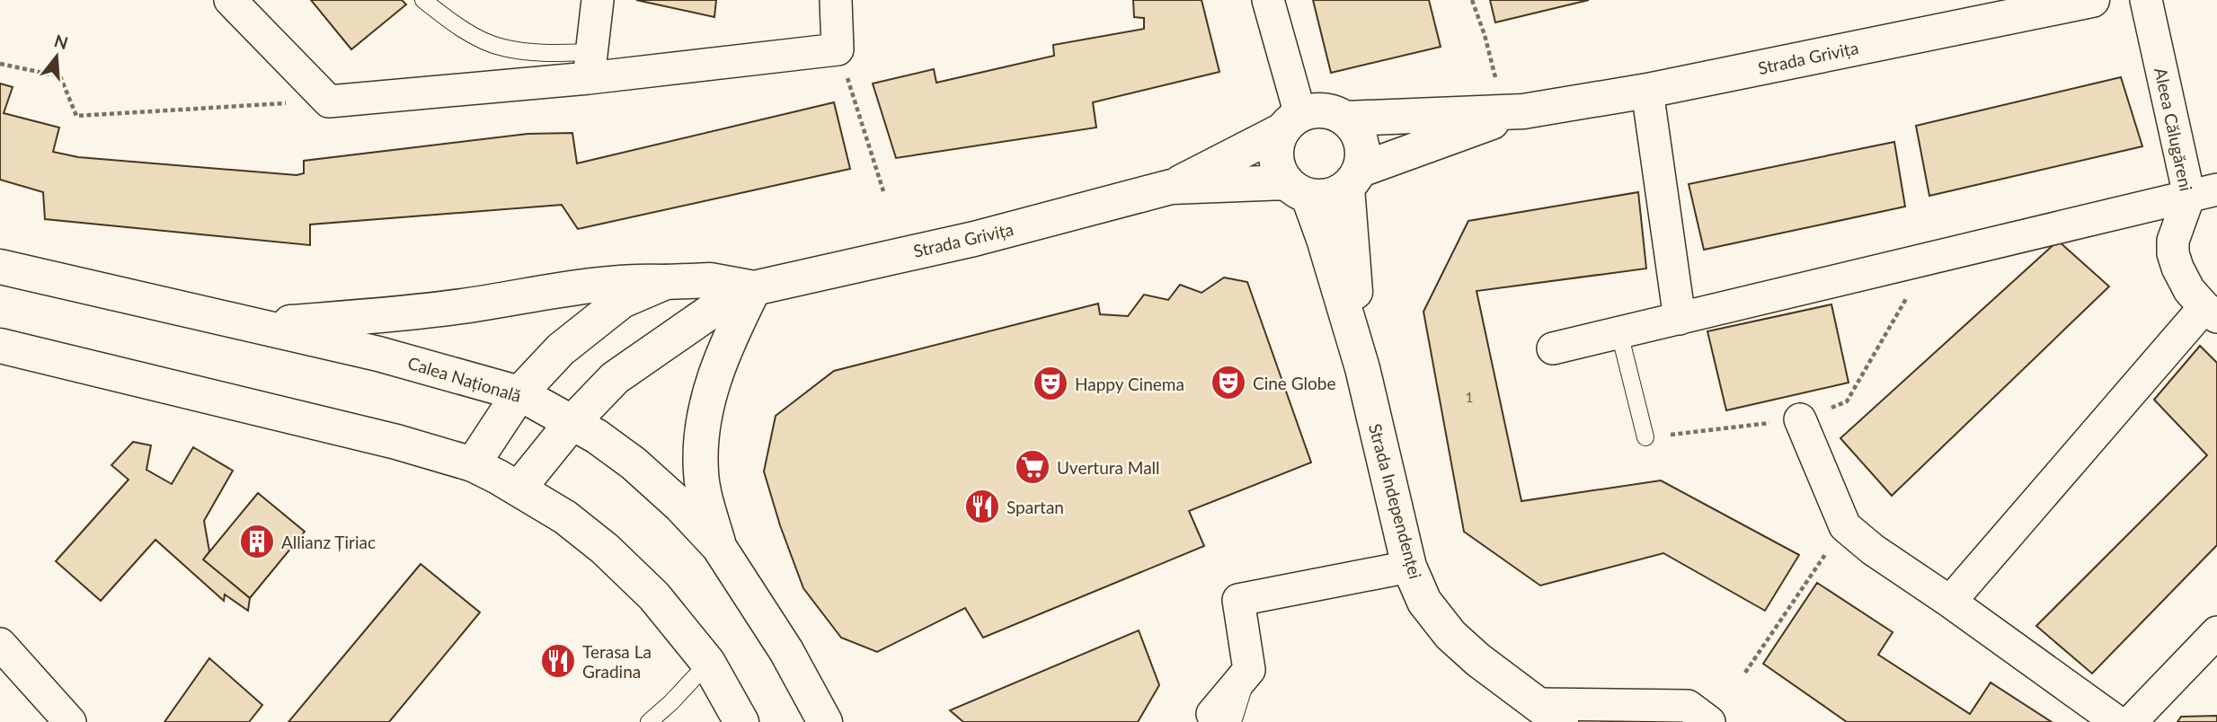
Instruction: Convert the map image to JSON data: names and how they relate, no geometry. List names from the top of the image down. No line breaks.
{"streets":{"main road":["Strada Grivița","Calea Națională","Strada Independenței"],"street":["Aleea Călugăreni"]},"crossings":[["Strada Grivița","Calea Națională"],["Strada Grivița","Strada Independenței"]],"places":{"theatre":["Cine Globe","Happy Cinema"],"supermarket":["Uvertura Mall"],"restaurant":["Spartan","Terasa La Gradina"],"building":["Allianz Țiriac"]},"house_numbers":["1"],"north":"top"}
